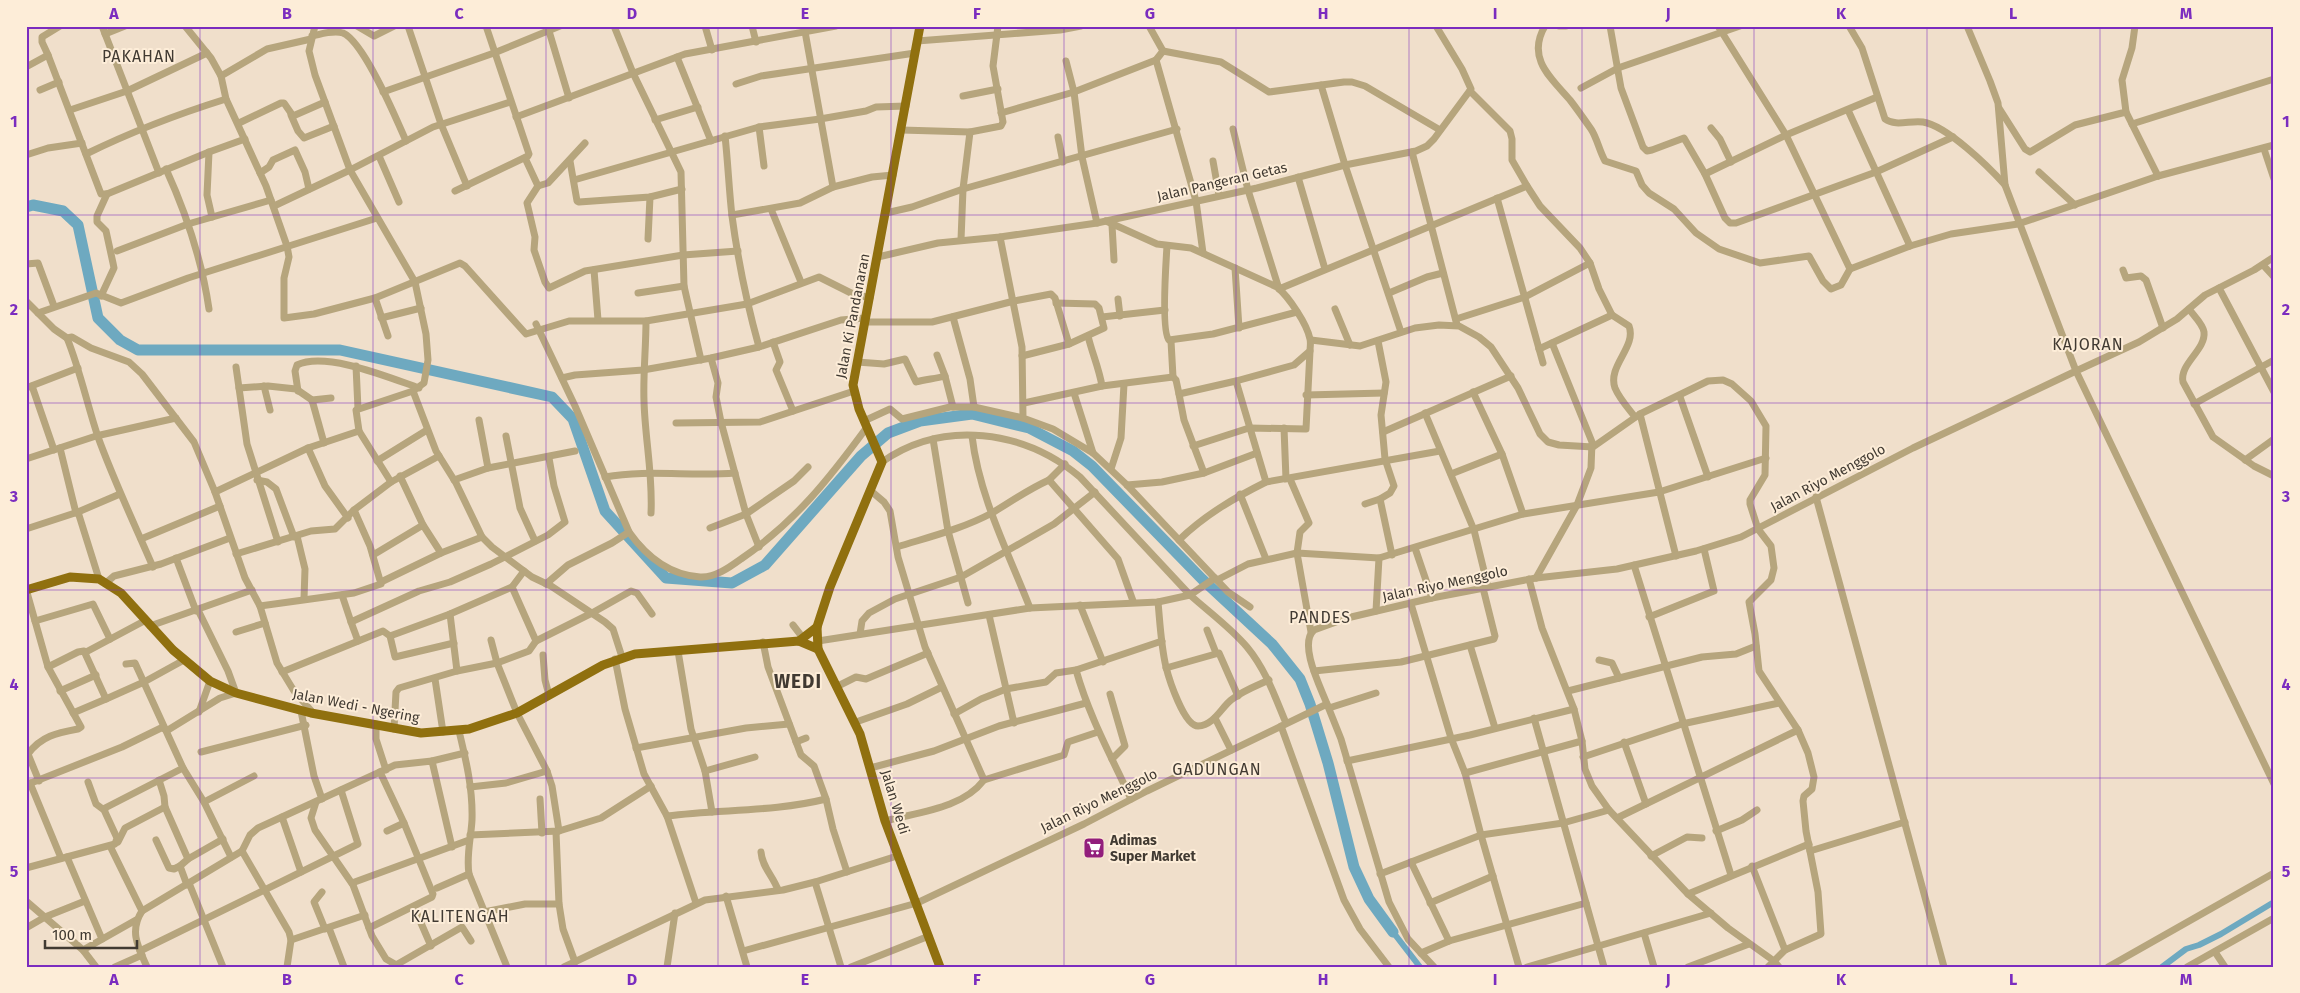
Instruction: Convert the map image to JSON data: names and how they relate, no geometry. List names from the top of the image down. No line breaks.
{"streets":{"main road":["Jalan Ki Pandanaran","Jalan Wedi - Ngering","Jalan Wedi"],"street":["Jalan Pangeran Getas","Jalan Riyo Menggolo"]},"crossings":[["Jalan Pangeran Getas","Jalan Ki Pandanaran"],["Jalan Riyo Menggolo","Jalan Wedi"]],"districts":["PAKAHAN","KAJORAN","PANDES","WEDI","GADUNGAN","KALITENGAH"],"places":{"supermarket":["Adimas Super Market"]},"scale_bar":"100 m","grid":{"columns":["A","B","C","D","E","F","G","H","I","J","K","L","M"],"rows":["1","2","3","4","5"]}}
